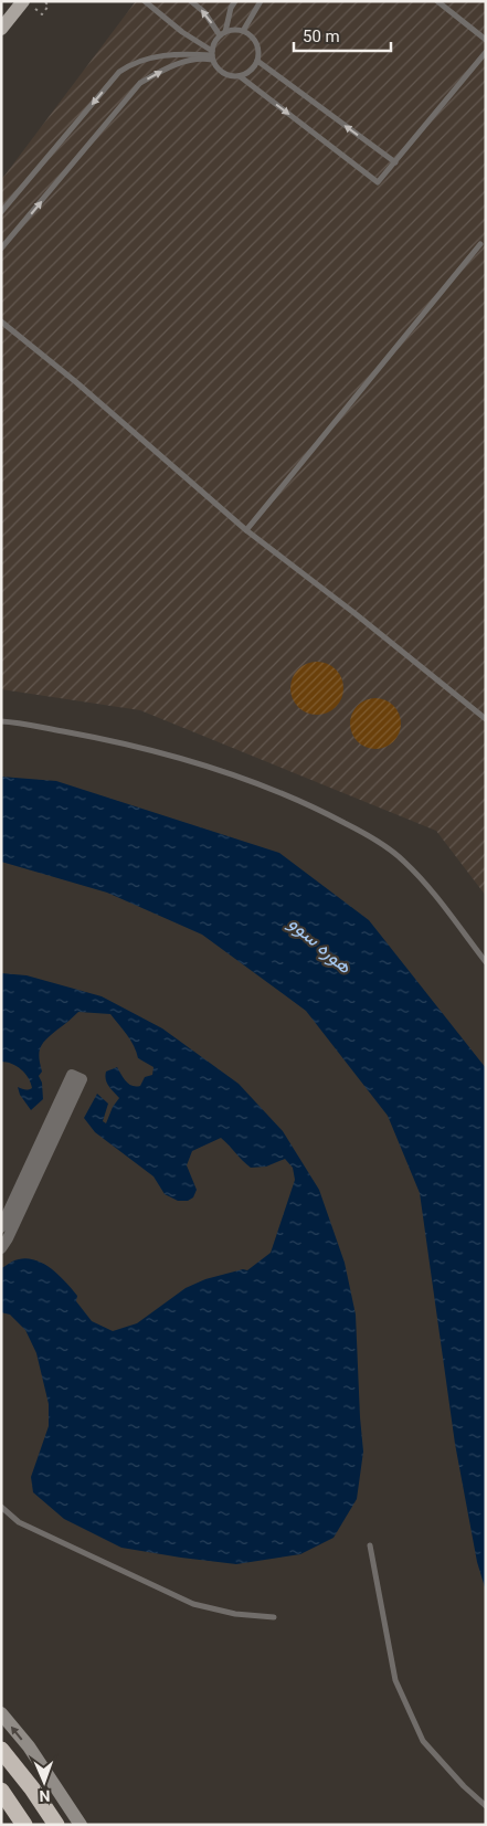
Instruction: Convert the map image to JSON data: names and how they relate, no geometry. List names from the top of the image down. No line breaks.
{"water":["هوره سوو"],"scale_bar":"50 m","north":"bottom"}
